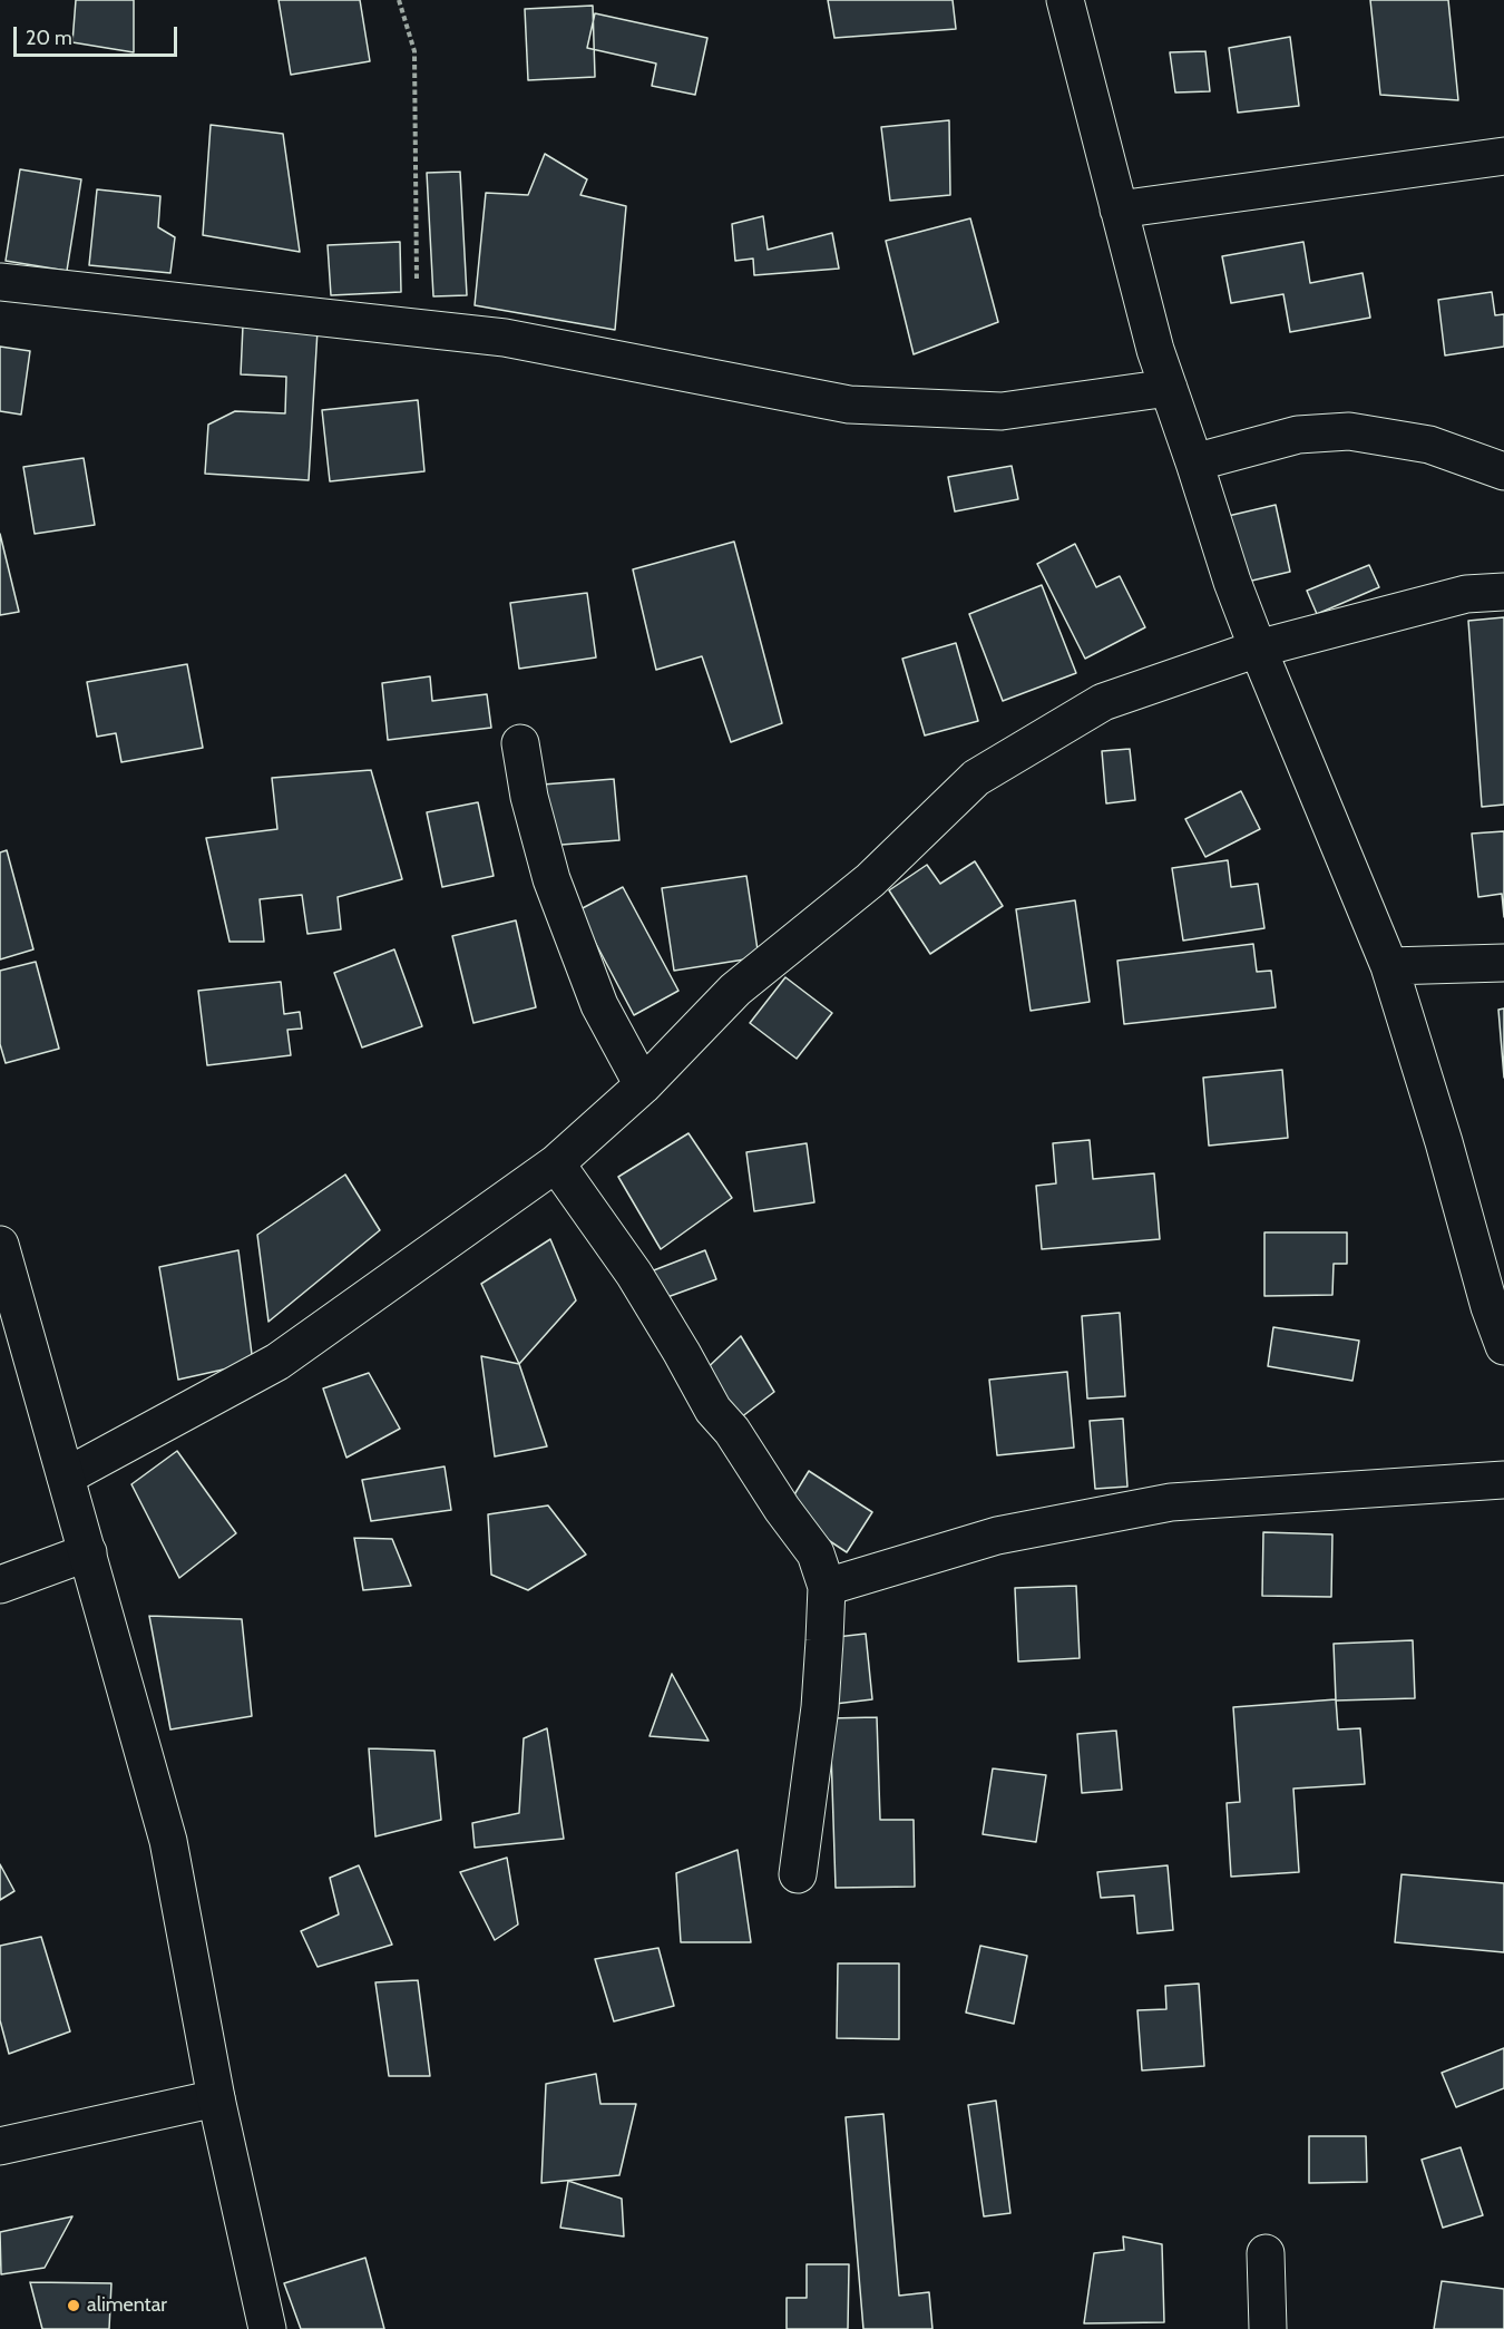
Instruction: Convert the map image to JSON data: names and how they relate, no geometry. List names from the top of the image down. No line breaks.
{"places":["alimentar"],"scale_bar":"20 m"}
